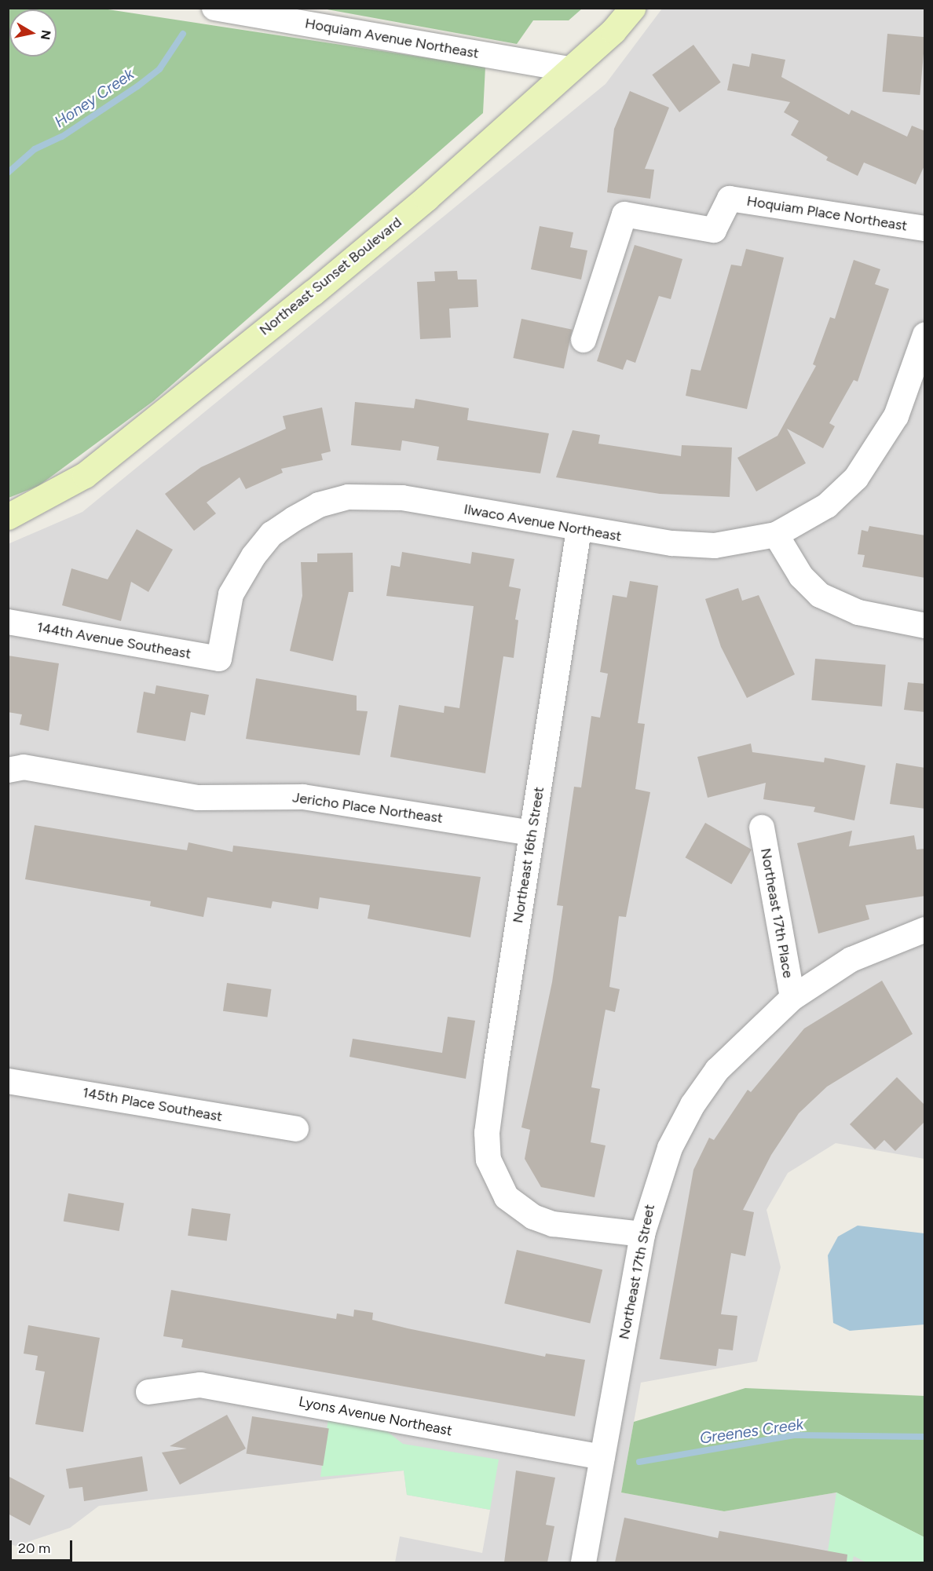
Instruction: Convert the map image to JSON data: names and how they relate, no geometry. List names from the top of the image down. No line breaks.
{"streets":{"main road":["Northeast Sunset Boulevard"],"street":["Hoquiam Avenue Northeast","Hoquiam Place Northeast","Ilwaco Avenue Northeast","144th Avenue Southeast","Jericho Place Northeast","Northeast 16th Street","Northeast 17th Place","145th Place Southeast","Northeast 17th Street","Lyons Avenue Northeast"]},"crossings":[["Hoquiam Avenue Northeast","Northeast Sunset Boulevard"],["Ilwaco Avenue Northeast","144th Avenue Southeast"],["Ilwaco Avenue Northeast","Northeast 16th Street"],["Jericho Place Northeast","Northeast 16th Street"],["Northeast 16th Street","Northeast 17th Street"],["Northeast 17th Place","Northeast 17th Street"],["Northeast 17th Street","Lyons Avenue Northeast"]],"water":["Honey Creek","Greenes Creek"],"scale_bar":"20 m","north":"right"}
